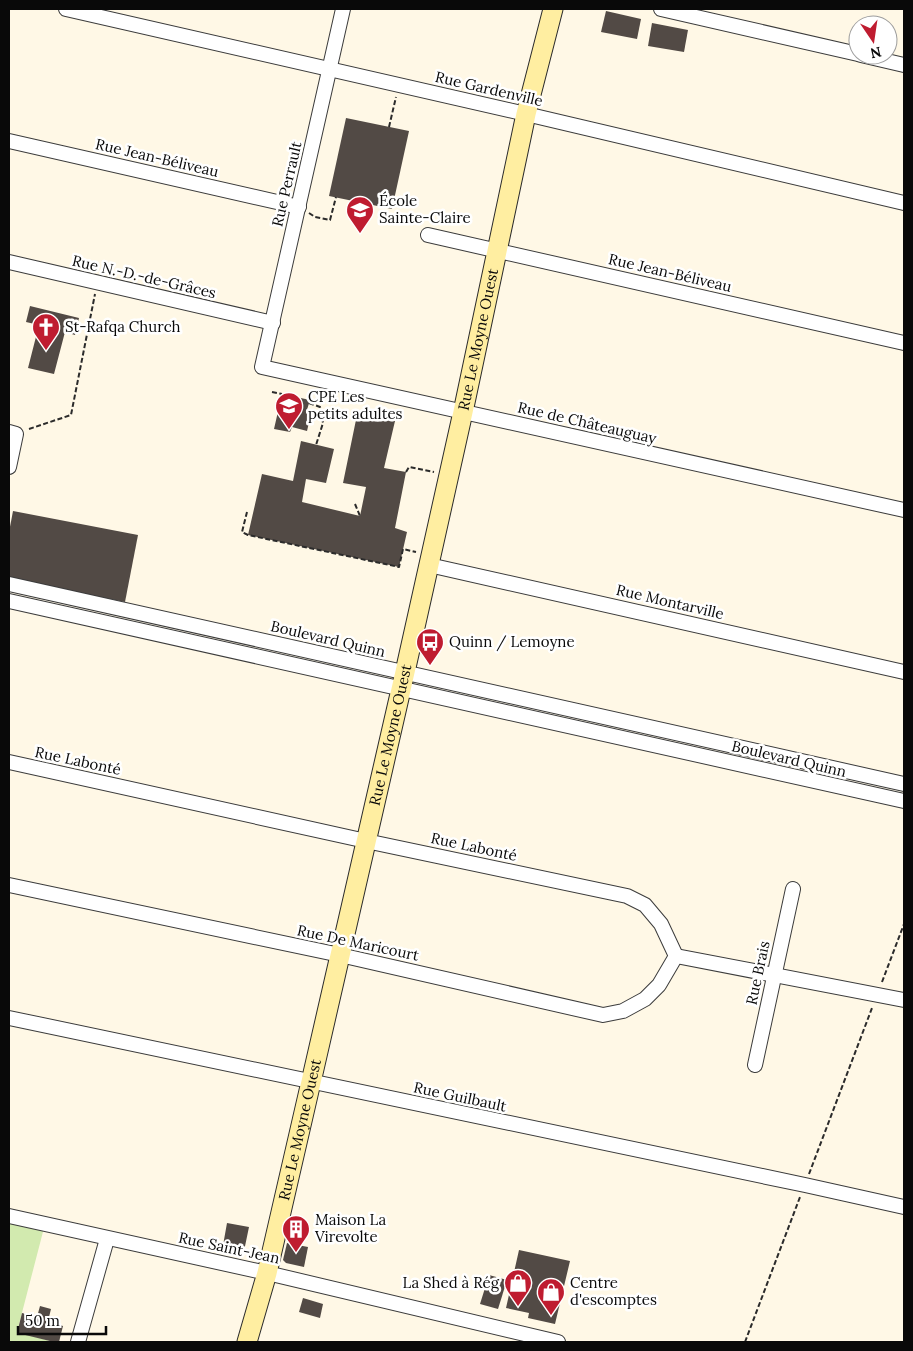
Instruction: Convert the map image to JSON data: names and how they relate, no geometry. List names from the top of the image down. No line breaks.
{"streets":{"street":["Rue Gardenville","Rue Jean-Béliveau","Rue Perrault","Rue N.-D.-de-Grâces","Rue Le Moyne Ouest","Rue de Châteauguay","Rue Montarville","Boulevard Quinn","Rue Labonté","Rue De Maricourt","Rue Brais","Rue Guilbault","Rue Saint-Jean"]},"crossings":[["Rue Gardenville","Rue Perrault"],["Rue Gardenville","Rue Le Moyne Ouest"],["Rue Jean-Béliveau","Rue Perrault"],["Rue Jean-Béliveau","Rue Le Moyne Ouest"],["Rue Perrault","Rue N.-D.-de-Grâces"],["Rue Perrault","Rue de Châteauguay"],["Rue Le Moyne Ouest","Rue de Châteauguay"],["Rue Le Moyne Ouest","Rue Montarville"],["Rue Le Moyne Ouest","Boulevard Quinn"],["Rue Le Moyne Ouest","Rue Labonté"],["Rue Le Moyne Ouest","Rue De Maricourt"],["Rue Le Moyne Ouest","Rue Guilbault"],["Rue Le Moyne Ouest","Rue Saint-Jean"],["Rue Labonté","Rue De Maricourt"]],"places":{"school or university":["École Sainte-Claire","CPE Les petits adultes"],"church":["St-Rafqa Church"],"bus stop":["Quinn / Lemoyne"],"building":["Maison La Virevolte"],"shop":["La Shed à Rég","Centre d'escomptes"]},"scale_bar":"50 m","north":"bottom"}
